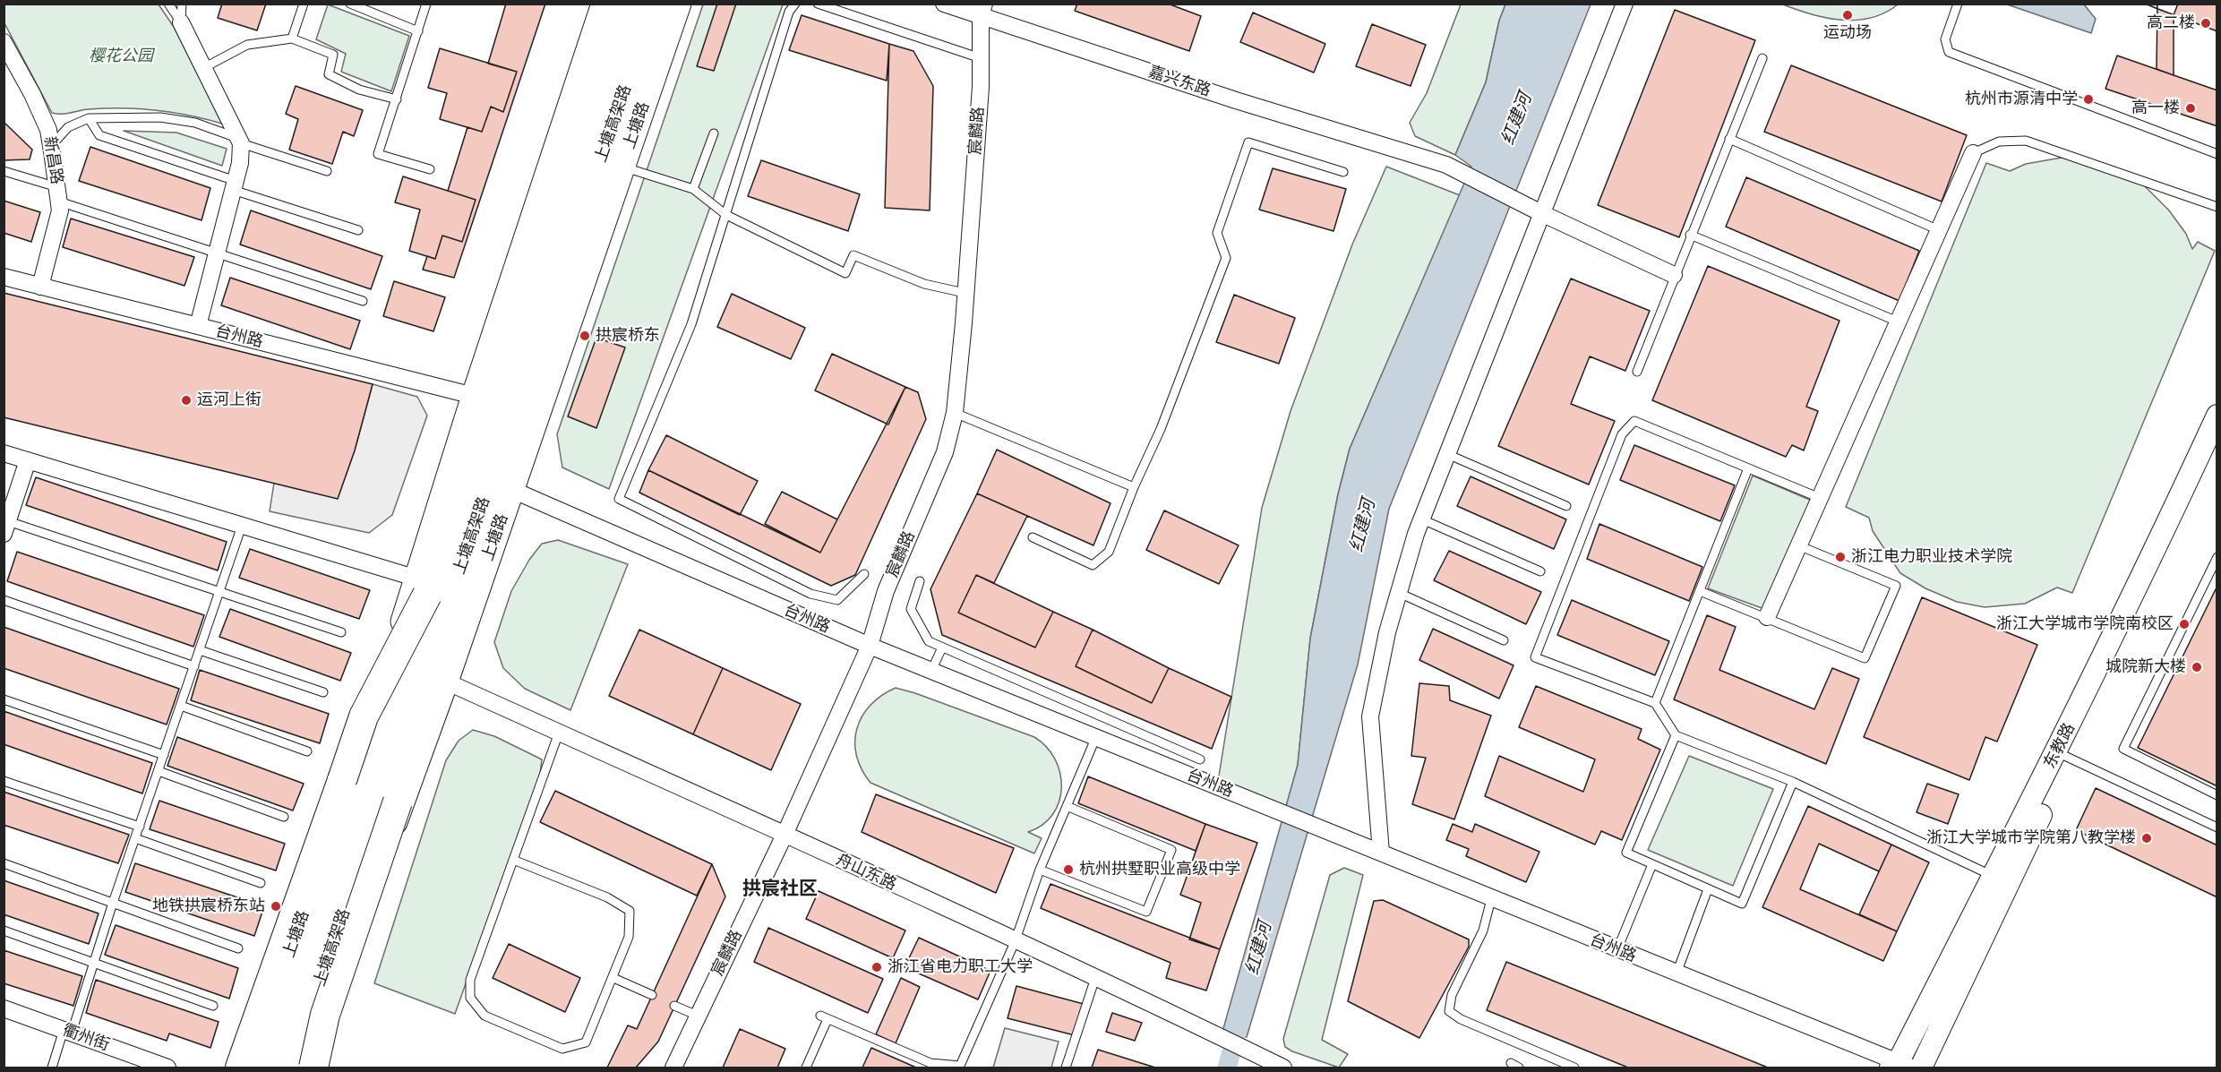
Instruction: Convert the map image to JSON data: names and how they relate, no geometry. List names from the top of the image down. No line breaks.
{"streets":{"highway":["上塘高架路"],"main road":["上塘路"],"street":["嘉兴东路","宸麟路","新昌路","台州路","东教路","舟山东路","衢州街"]},"crossings":[["嘉兴东路","宸麟路"],["上塘高架路","上塘路"],["上塘路","台州路"],["上塘路","舟山东路"],["宸麟路","台州路"],["宸麟路","舟山东路"],["新昌路","台州路"],["台州路","东教路"]],"districts":["拱宸社区"],"water":["红建河"],"parks":["樱花公园"],"places":["运动场","高二楼","杭州市源清中学","高一楼","拱宸桥东","运河上街","浙江电力职业技术学院","浙江大学城市学院南校区","城院新大楼","浙江大学城市学院第八教学楼","杭州拱墅职业高级中学","地铁拱宸桥东站","浙江省电力职工大学"]}
